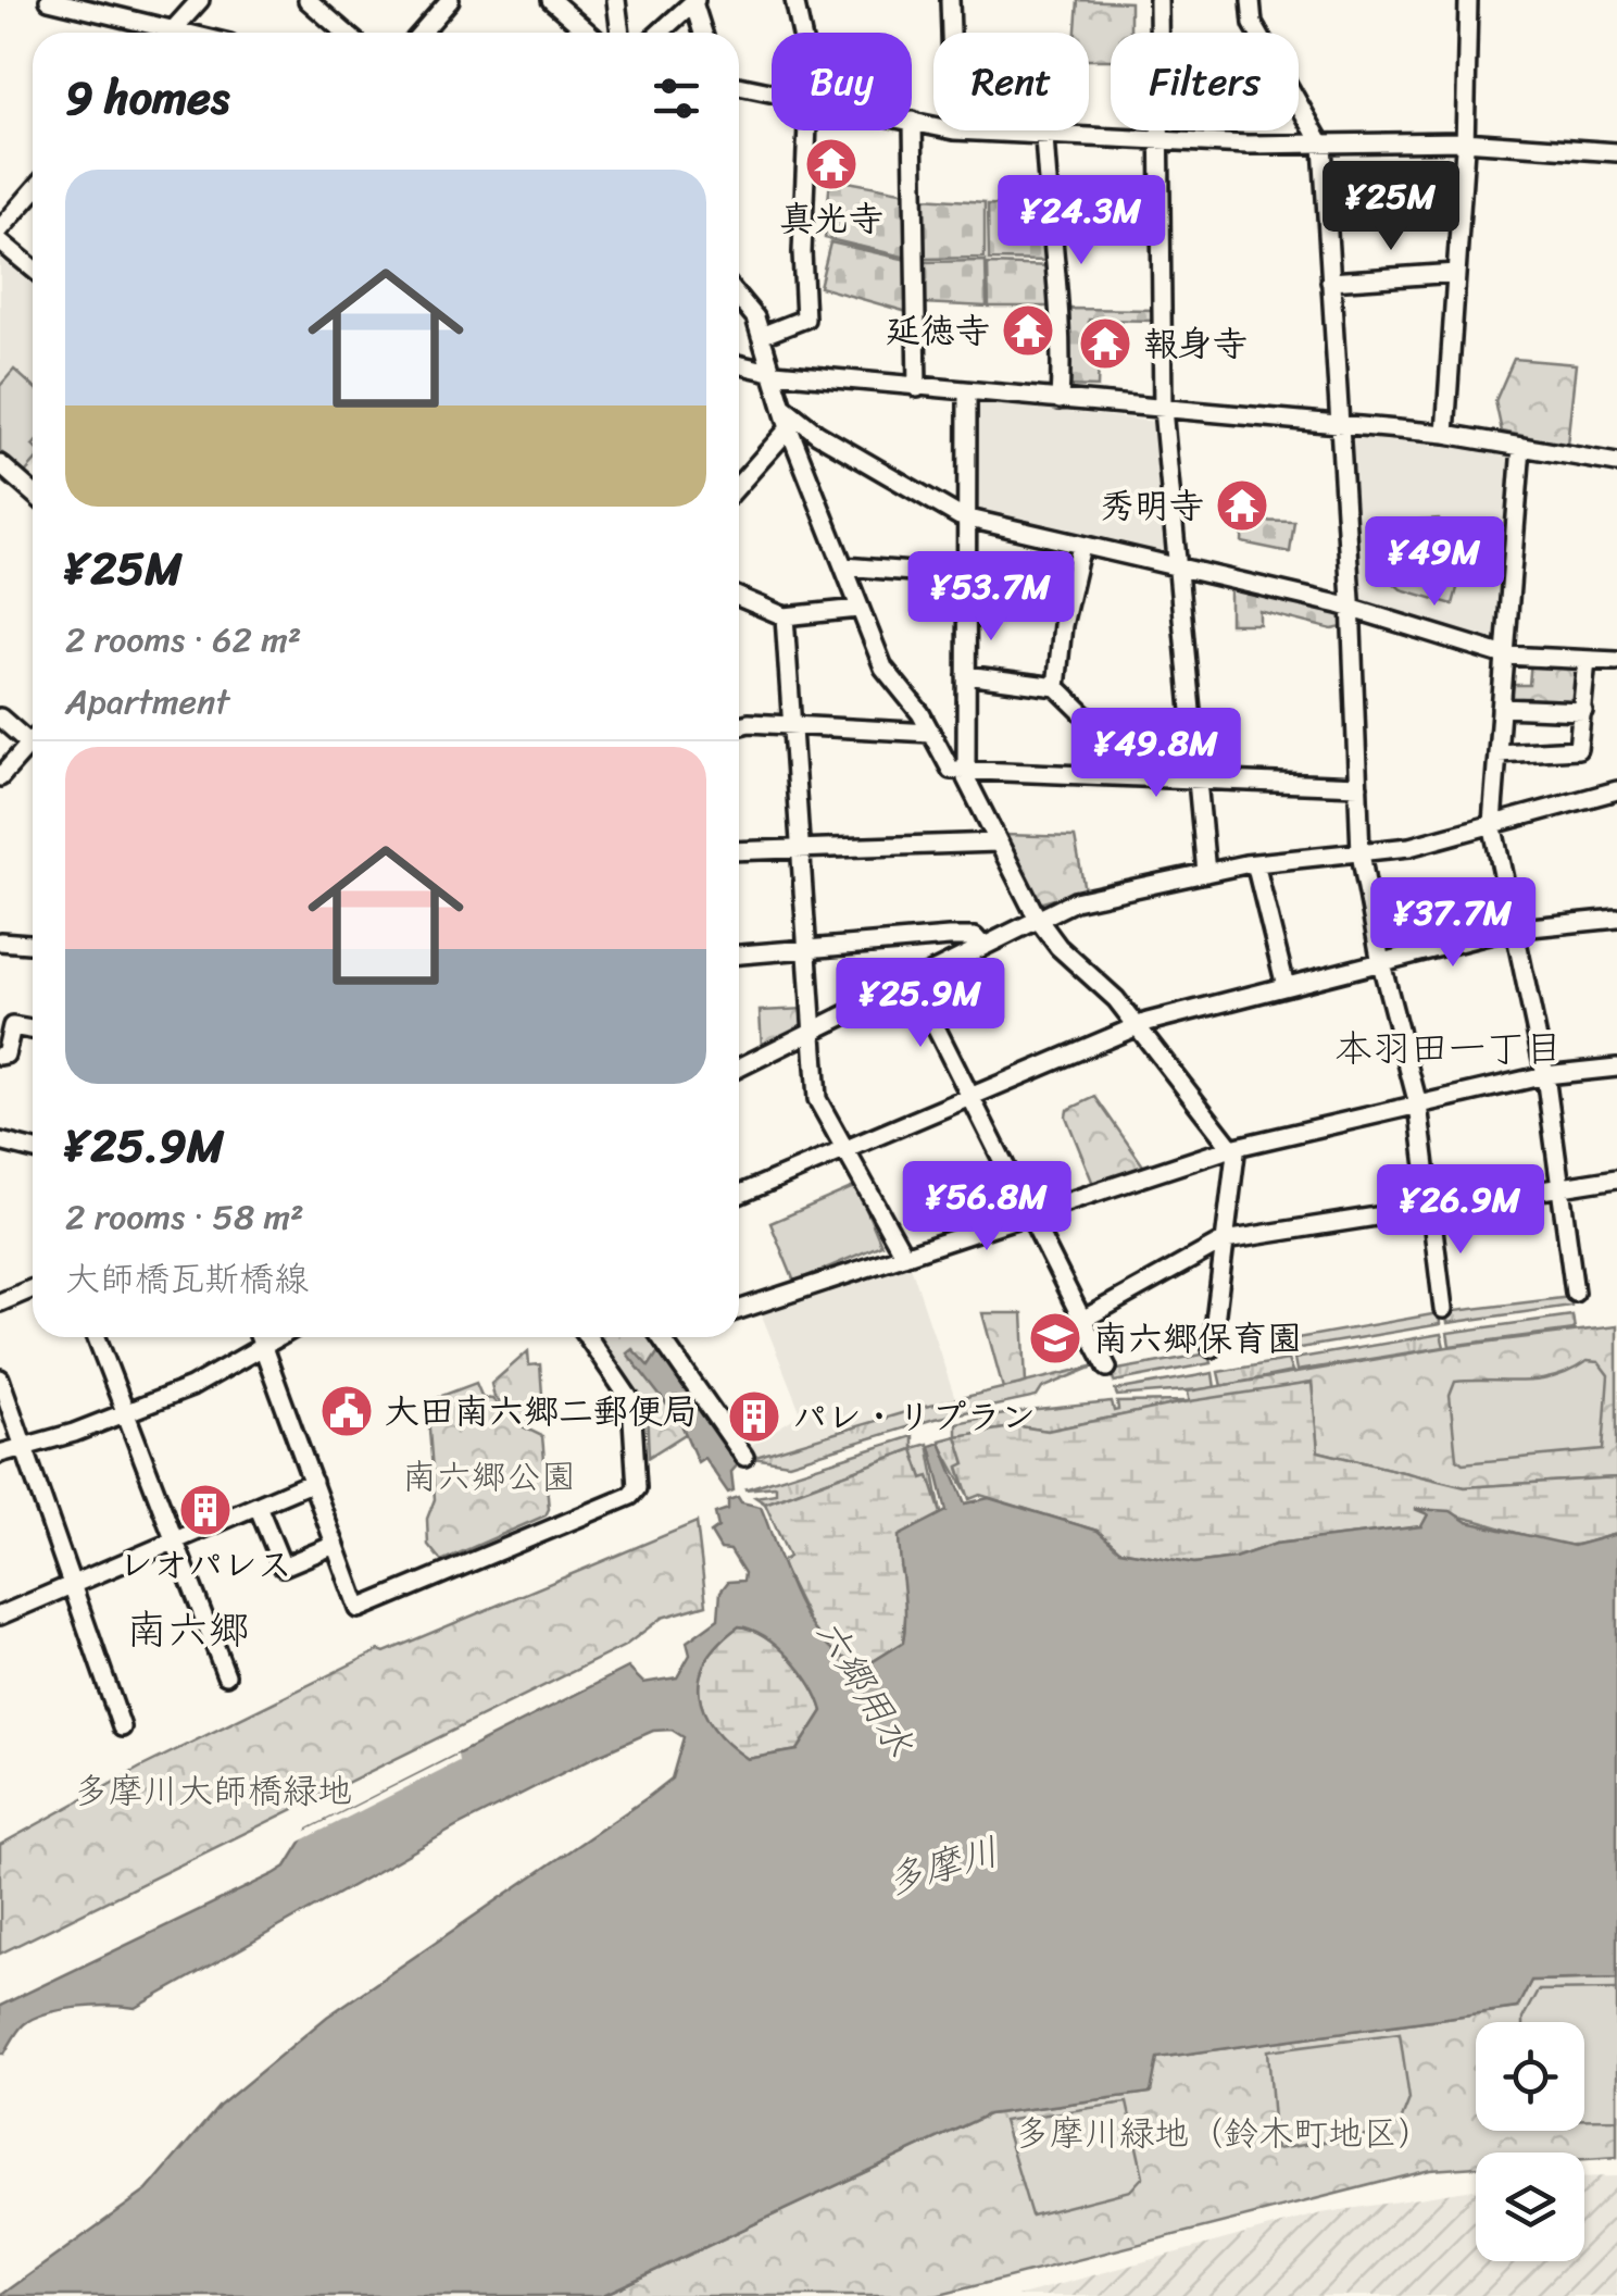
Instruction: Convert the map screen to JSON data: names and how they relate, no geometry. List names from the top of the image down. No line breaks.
{"districts":["本羽田一丁目","南六郷"],"water":["六郷用水","多摩川"],"parks":["南六郷公園","多摩川大師橋緑地","多摩川緑地（鈴木町地区）"],"places":{"temple":["真光寺","延徳寺","報身寺","秀明寺"],"school or university":["南六郷保育園"],"public building":["大田南六郷二郵便局"],"building":["パレ・リプラン","レオパレス"]},"page":{"chip":["Buy","Rent","Filters"],"heading":"9 homes","price":["¥25M","¥24.3M","¥49M","¥53.7M","¥49.8M","¥37.7M","¥25.9M","¥56.8M","¥26.9M"],"list":[{"name":"¥25M","note":"2 rooms · 62 m² · Apartment"},{"name":"¥25.9M","note":"2 rooms · 58 m² · 大師橋瓦斯橋線"}]}}
